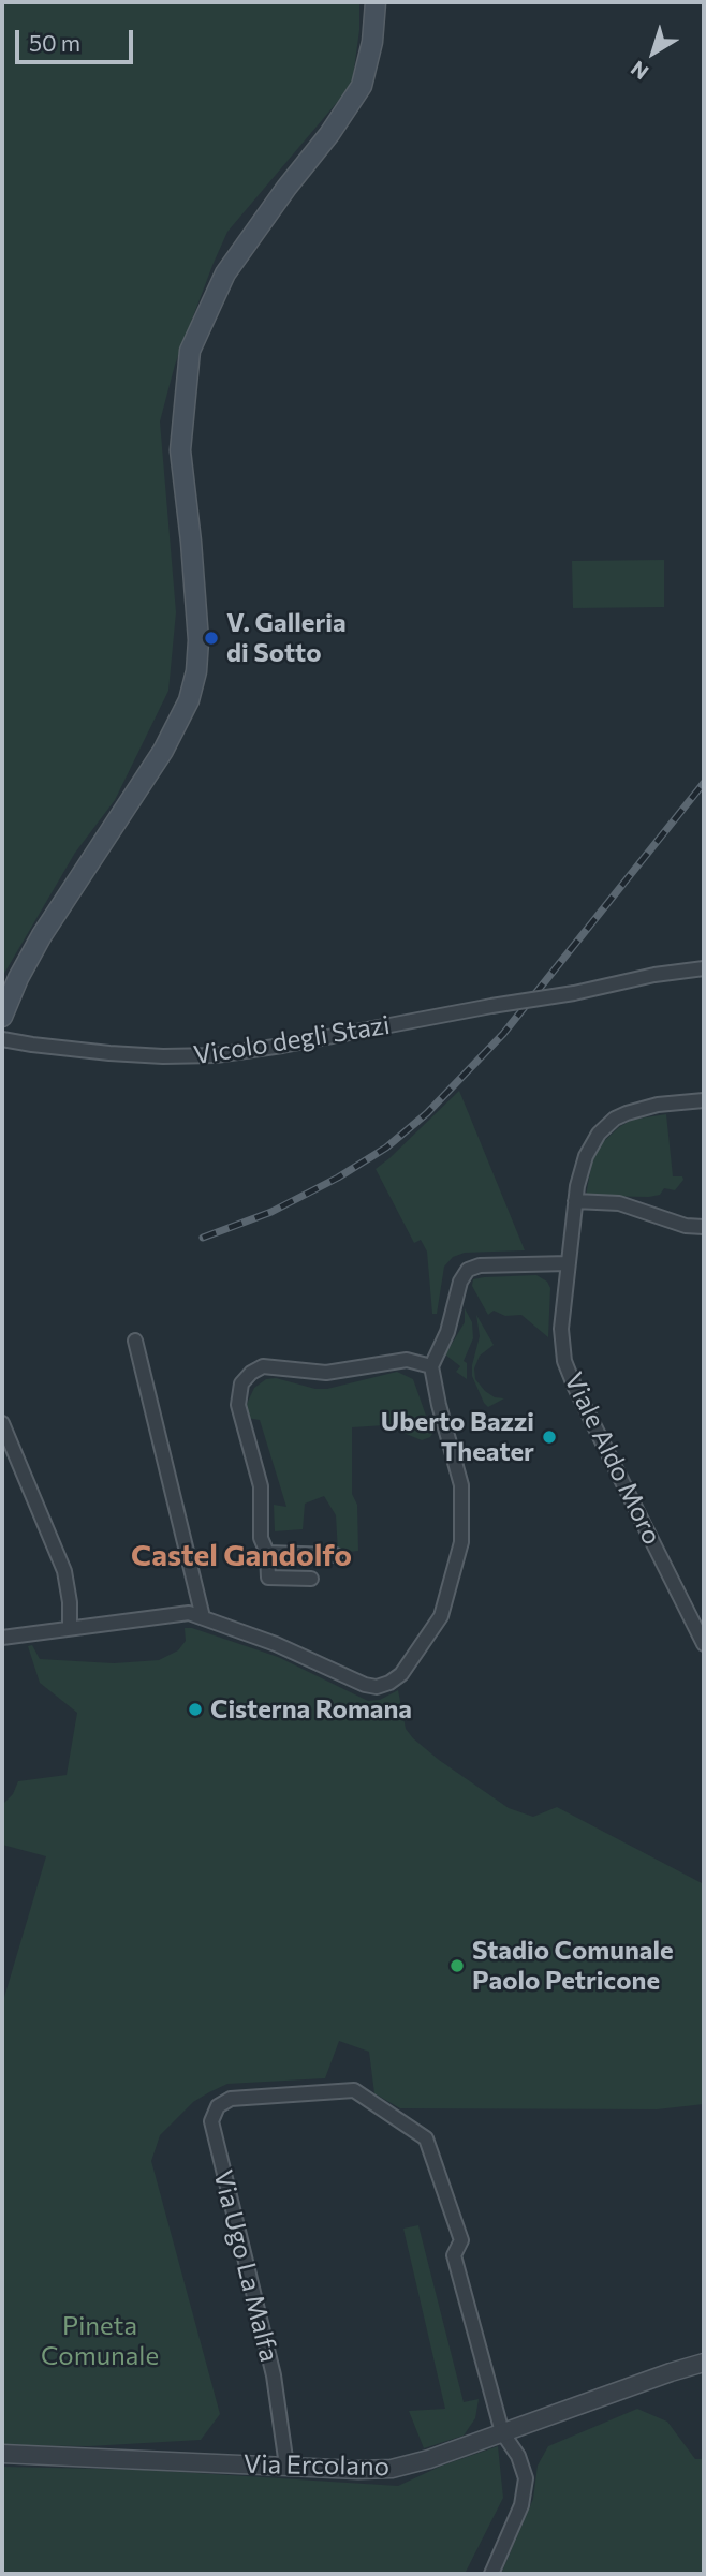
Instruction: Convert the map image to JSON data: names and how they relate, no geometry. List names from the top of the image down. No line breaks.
{"streets":{"street":["Vicolo degli Stazi","Viale Aldo Moro","Via Ugo La Malfa","Via Ercolano"]},"crossings":[["Via Ugo La Malfa","Via Ercolano"]],"districts":["Castel Gandolfo"],"parks":["Pineta Comunale"],"places":["V. Galleria di Sotto","Uberto Bazzi Theater","Cisterna Romana","Stadio Comunale Paolo Petricone"],"scale_bar":"50 m","north":"bottom left"}
